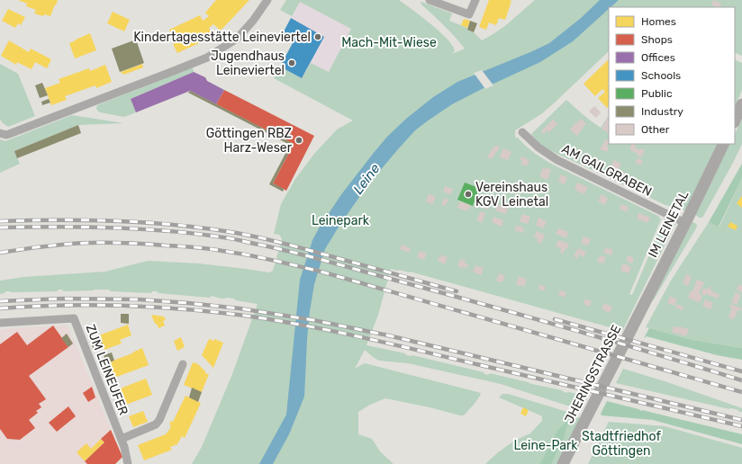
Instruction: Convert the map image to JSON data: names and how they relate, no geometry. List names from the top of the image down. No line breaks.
{"streets":{"main road":["IM LEINETAL","JHERINGSTRASSE"],"street":["AM GAILGRABEN","ZUM LEINEUFER"]},"crossings":[["AM GAILGRABEN","IM LEINETAL"],["IM LEINETAL","JHERINGSTRASSE"]],"water":["Leine"],"parks":["Mach-Mit-Wiese","Leinepark","Stadtfriedhof Göttingen","Leine-Park"],"places":["Kindertagesstätte Leineviertel","Jugendhaus Leineviertel","Göttingen RBZ Harz-Weser","Vereinshaus KGV Leinetal"],"legend":["Homes","Shops","Offices","Schools","Public","Industry","Other"]}
